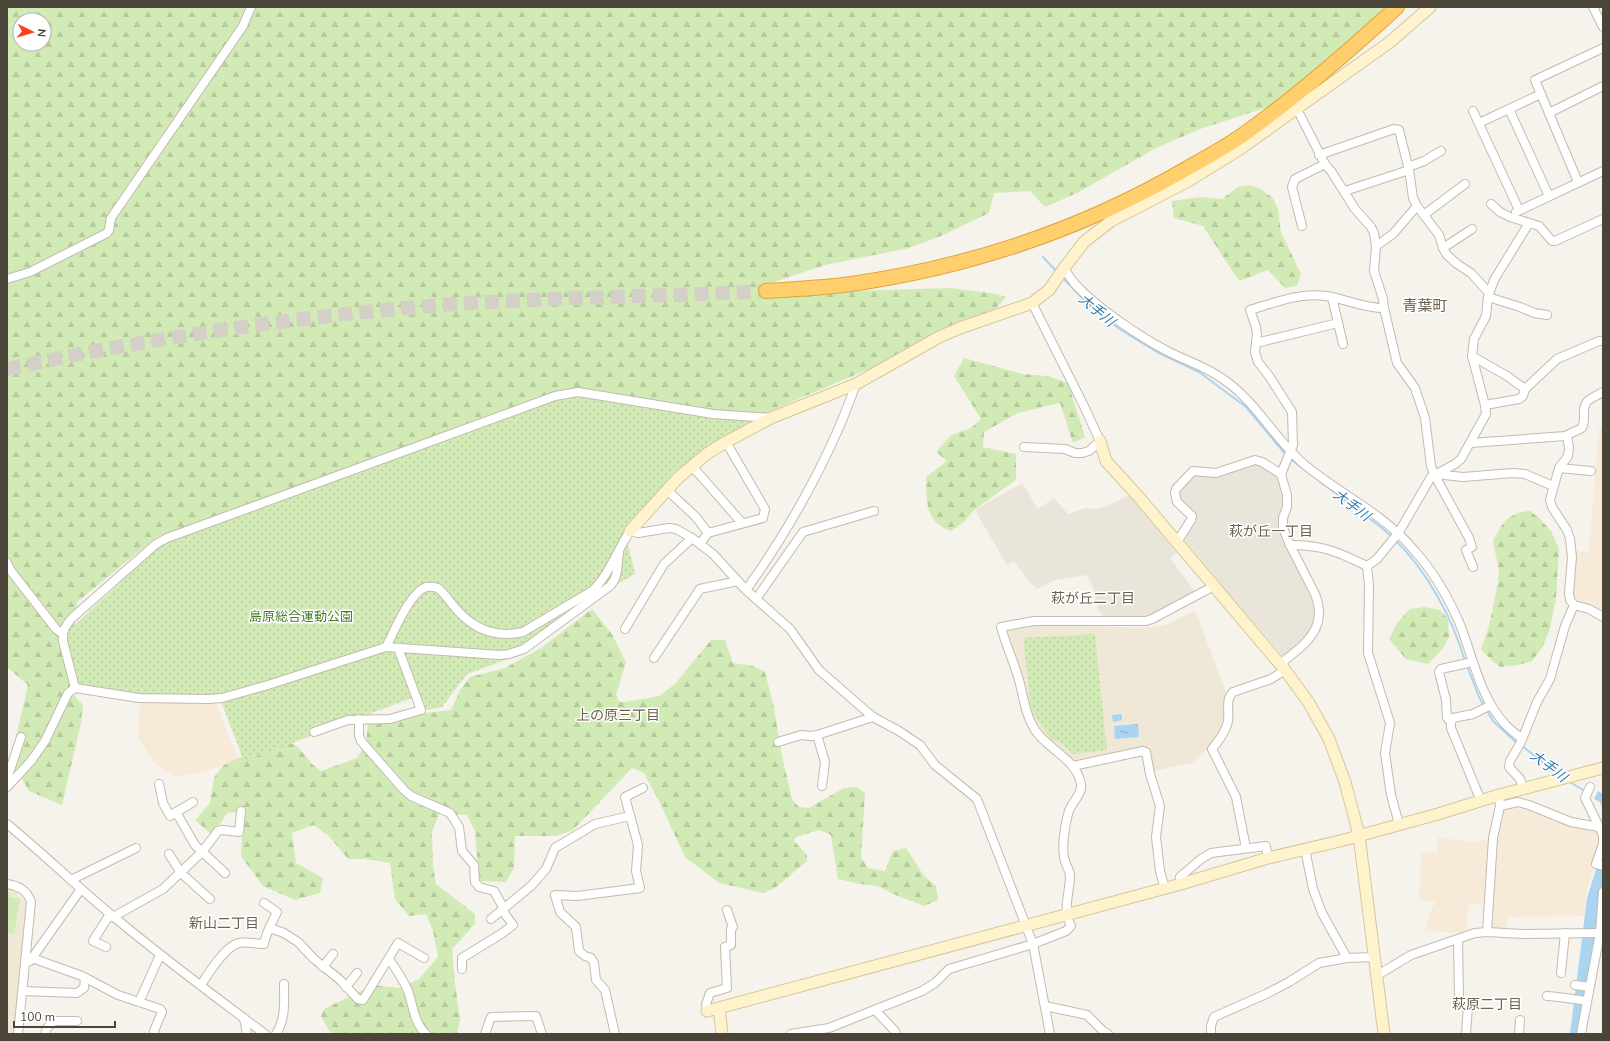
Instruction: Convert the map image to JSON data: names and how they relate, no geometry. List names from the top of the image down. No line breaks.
{"districts":["青葉町","萩が丘一丁目","萩が丘二丁目","上の原三丁目","新山二丁目","萩原二丁目"],"water":["大手川"],"parks":["島原総合運動公園"],"scale_bar":"100 m","north":"right"}
